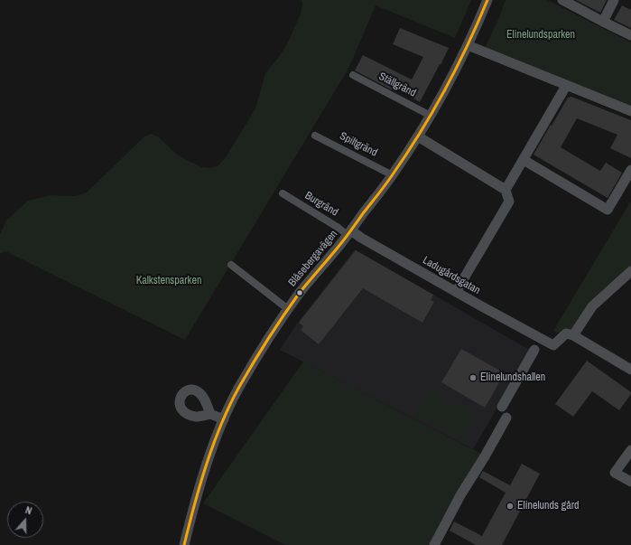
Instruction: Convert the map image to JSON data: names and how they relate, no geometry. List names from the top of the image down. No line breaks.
{"streets":{"street":["Ställgränd","Spiltgränd","Burgränd","Blåsebergavägen","Ladugårdsgatan"]},"crossings":[["Ställgränd","Blåsebergavägen"],["Spiltgränd","Blåsebergavägen"],["Burgränd","Blåsebergavägen"],["Burgränd","Ladugårdsgatan"],["Blåsebergavägen","Ladugårdsgatan"]],"parks":["Elinelundsparken","Kalkstensparken"],"places":["Elinelundshallen","Elinelunds gård"],"north":"top"}
